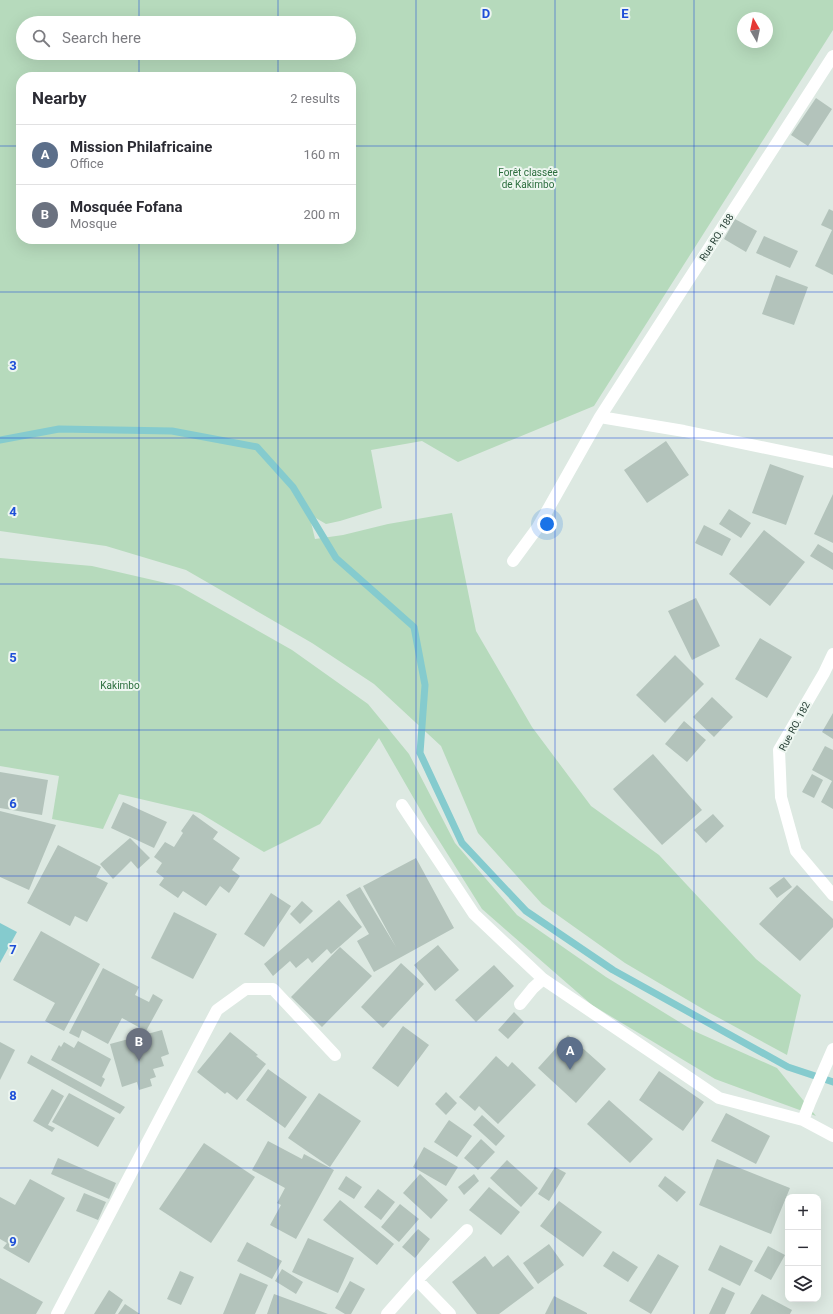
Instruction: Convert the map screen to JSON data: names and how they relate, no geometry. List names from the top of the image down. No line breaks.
{"streets":{"street":["Rue RO. 188","Rue RO. 182"]},"parks":["Forêt classée de Kakimbo","Kakimbo"],"north":"top","page":{"search":"Search here","heading":["Nearby","2 results"],"list":[{"mark":"A","name":"Mission Philafricaine","note":"Office","value":"160 m"},{"mark":"B","name":"Mosquée Fofana","note":"Mosque","value":"200 m"}],"pins":["B","A"],"map_buttons":["+","−"]},"grid":{"columns":["D","E"],"rows":["3","4","5","6","7","8","9"]}}
